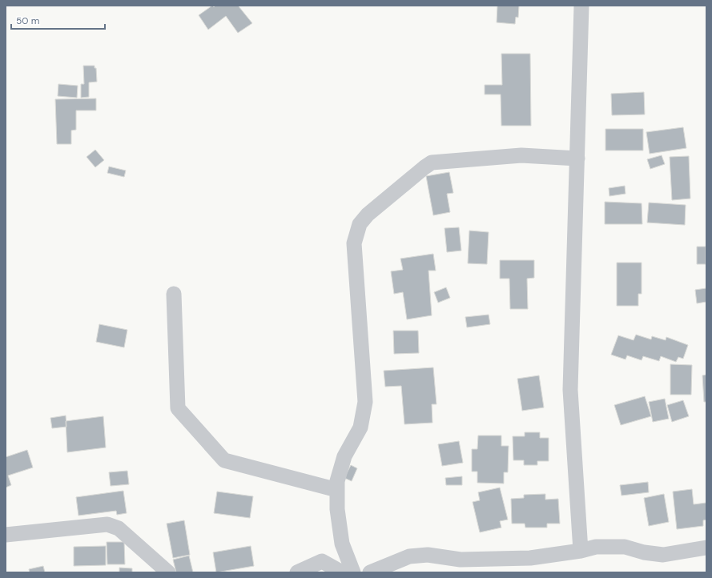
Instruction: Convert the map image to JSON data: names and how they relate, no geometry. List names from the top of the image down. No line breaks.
{"scale_bar":"50 m"}
